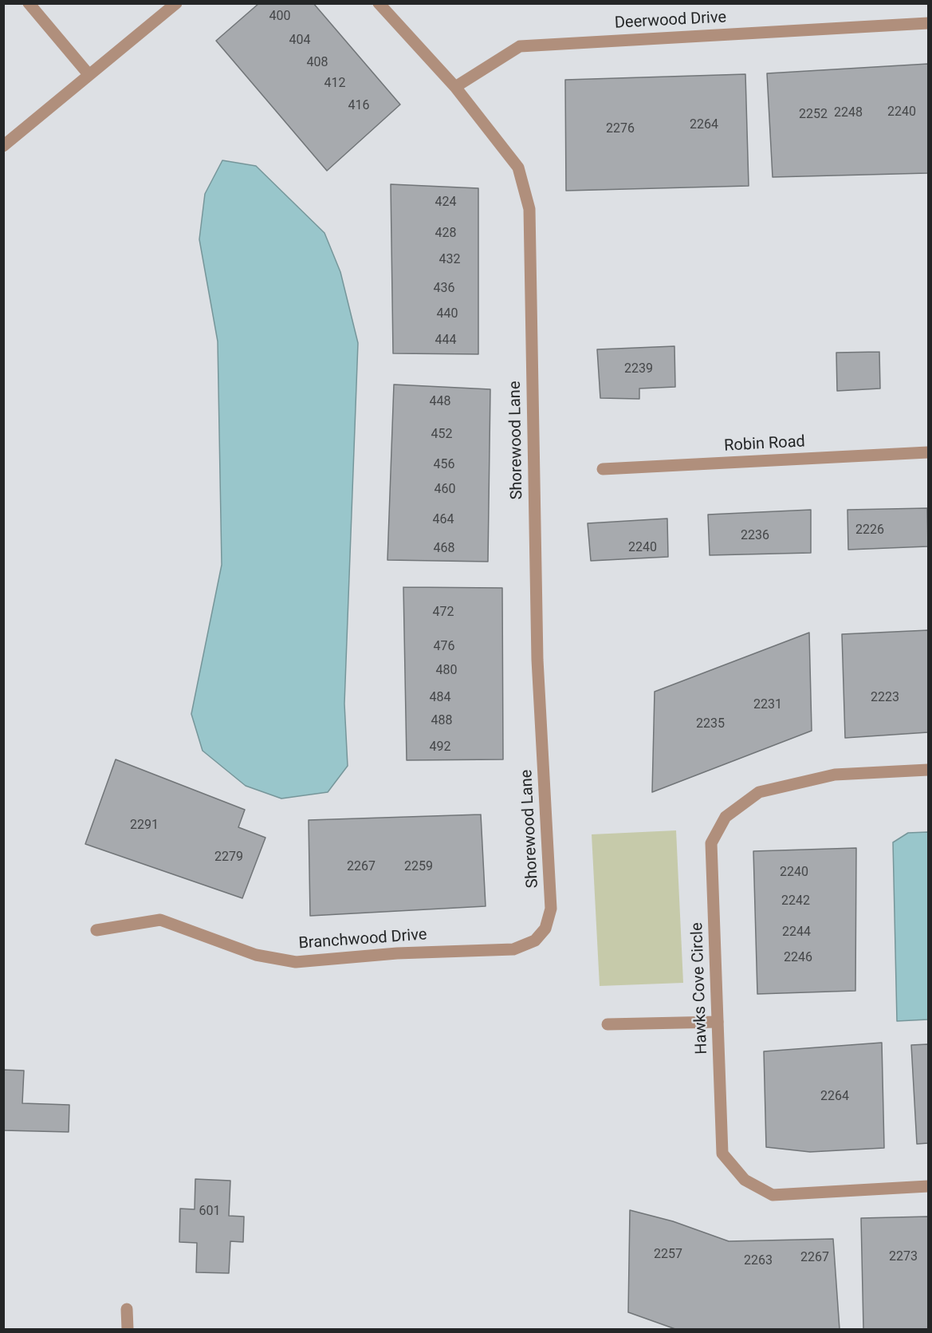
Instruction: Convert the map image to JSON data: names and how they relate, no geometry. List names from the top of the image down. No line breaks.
{"streets":{"street":["Deerwood Drive","Shorewood Lane","Robin Road","Branchwood Drive","Hawks Cove Circle"]},"crossings":[["Deerwood Drive","Shorewood Lane"],["Shorewood Lane","Branchwood Drive"]],"house_numbers":["400","404","408","412","416","2240","2248","2252","2264","2276","424","428","432","436","440","444","2239","448","452","456","460","464","2226","2236","2240","468","472","476","480","484","2223","2231","488","2235","492","2291","2279","2267","2259","2240","2242","2244","2246","2264","601","2257","2273","2267","2263"]}
